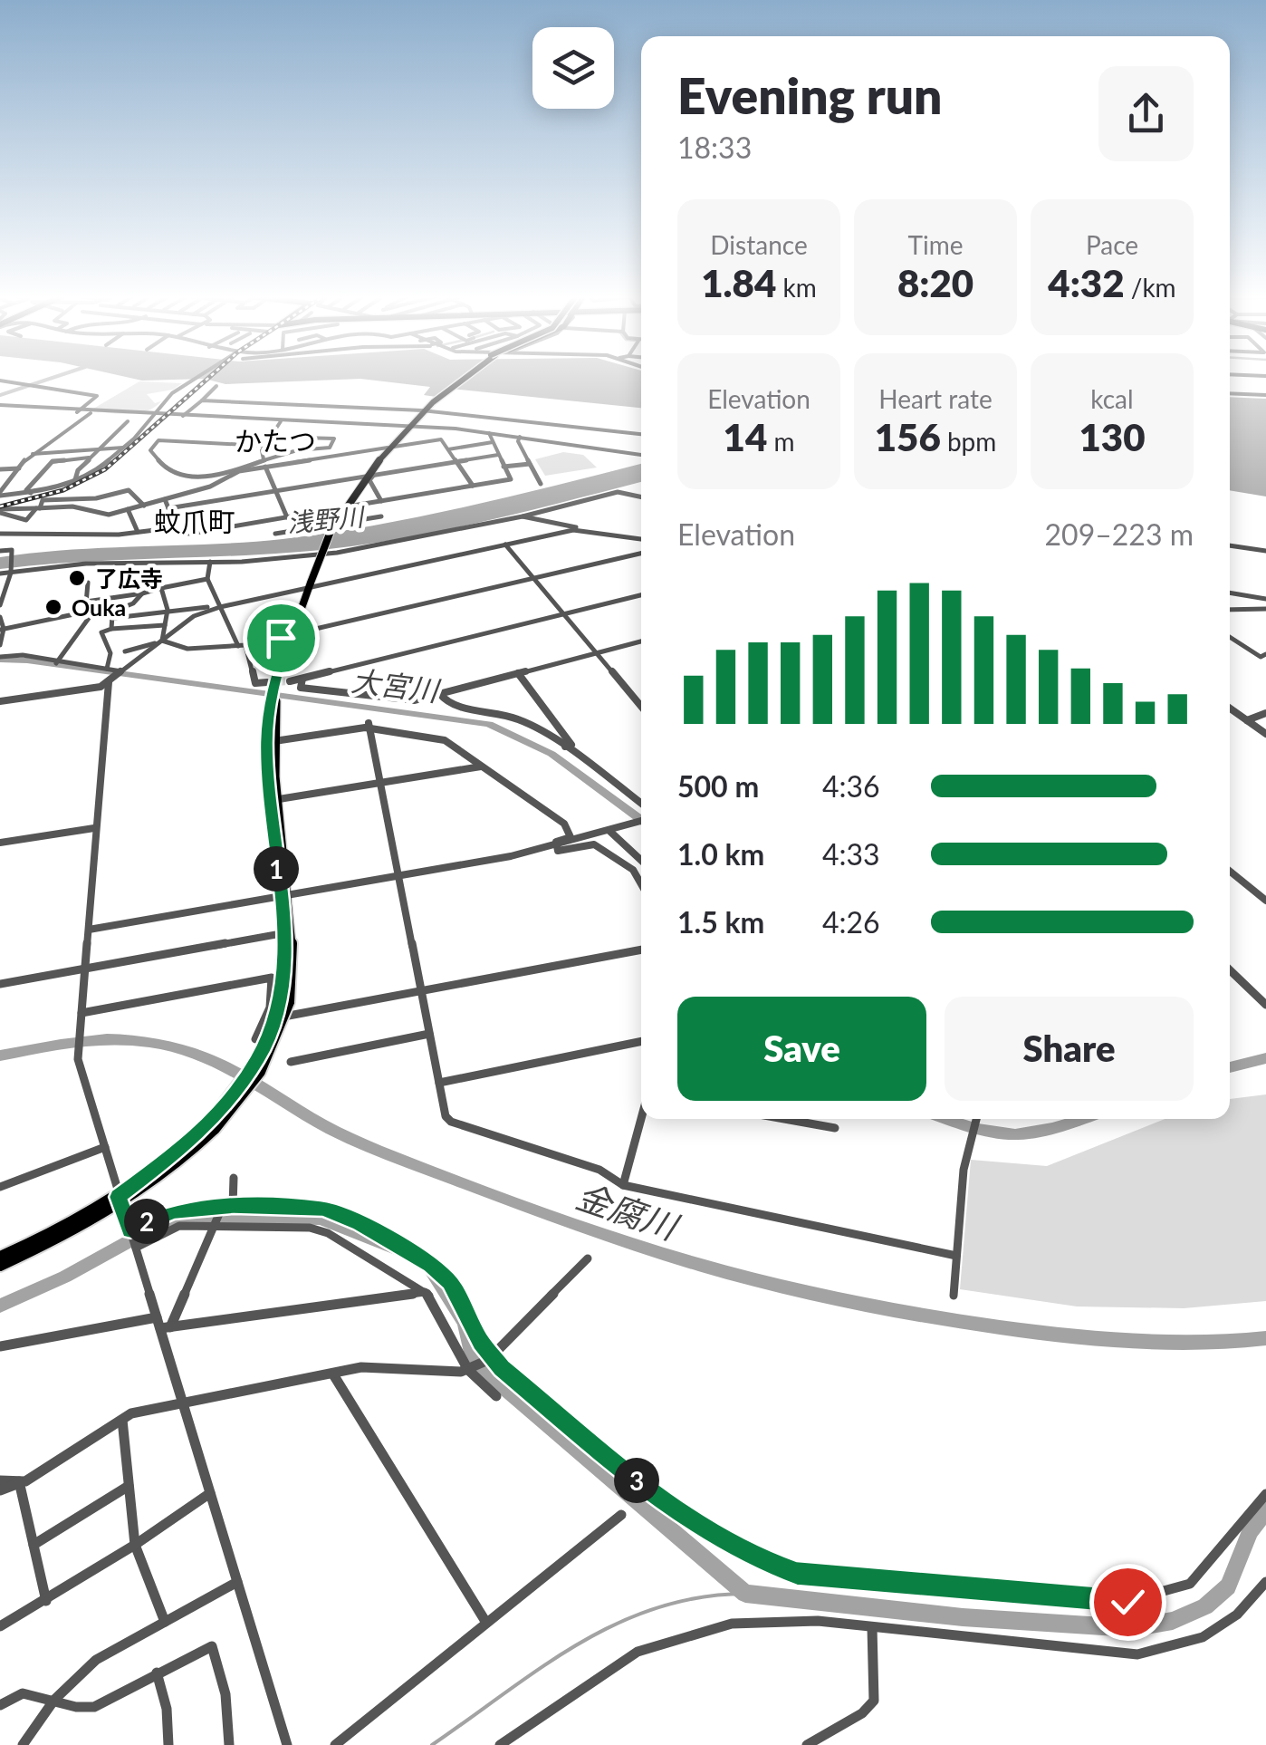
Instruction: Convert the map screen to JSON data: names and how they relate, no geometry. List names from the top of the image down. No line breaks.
{"districts":["かたつ","蚊爪町"],"water":["浅野川","大宮川","金腐川"],"places":["了広寺","Ouka"],"page":{"heading":["Evening run","18:33"],"stats":[["Distance","1.84 km"],["Time","8:20"],["Pace","4:32 /km"],["Elevation","14 m"],["Heart rate","156 bpm"],["kcal","130"]],"chart":["Elevation","209–223 m"],"list":[{"name":"500 m","note":"4:36"},{"name":"1.0 km","note":"4:33"},{"name":"1.5 km","note":"4:26"}],"pins":["1","2","3"],"buttons":["Save","Share"]}}
